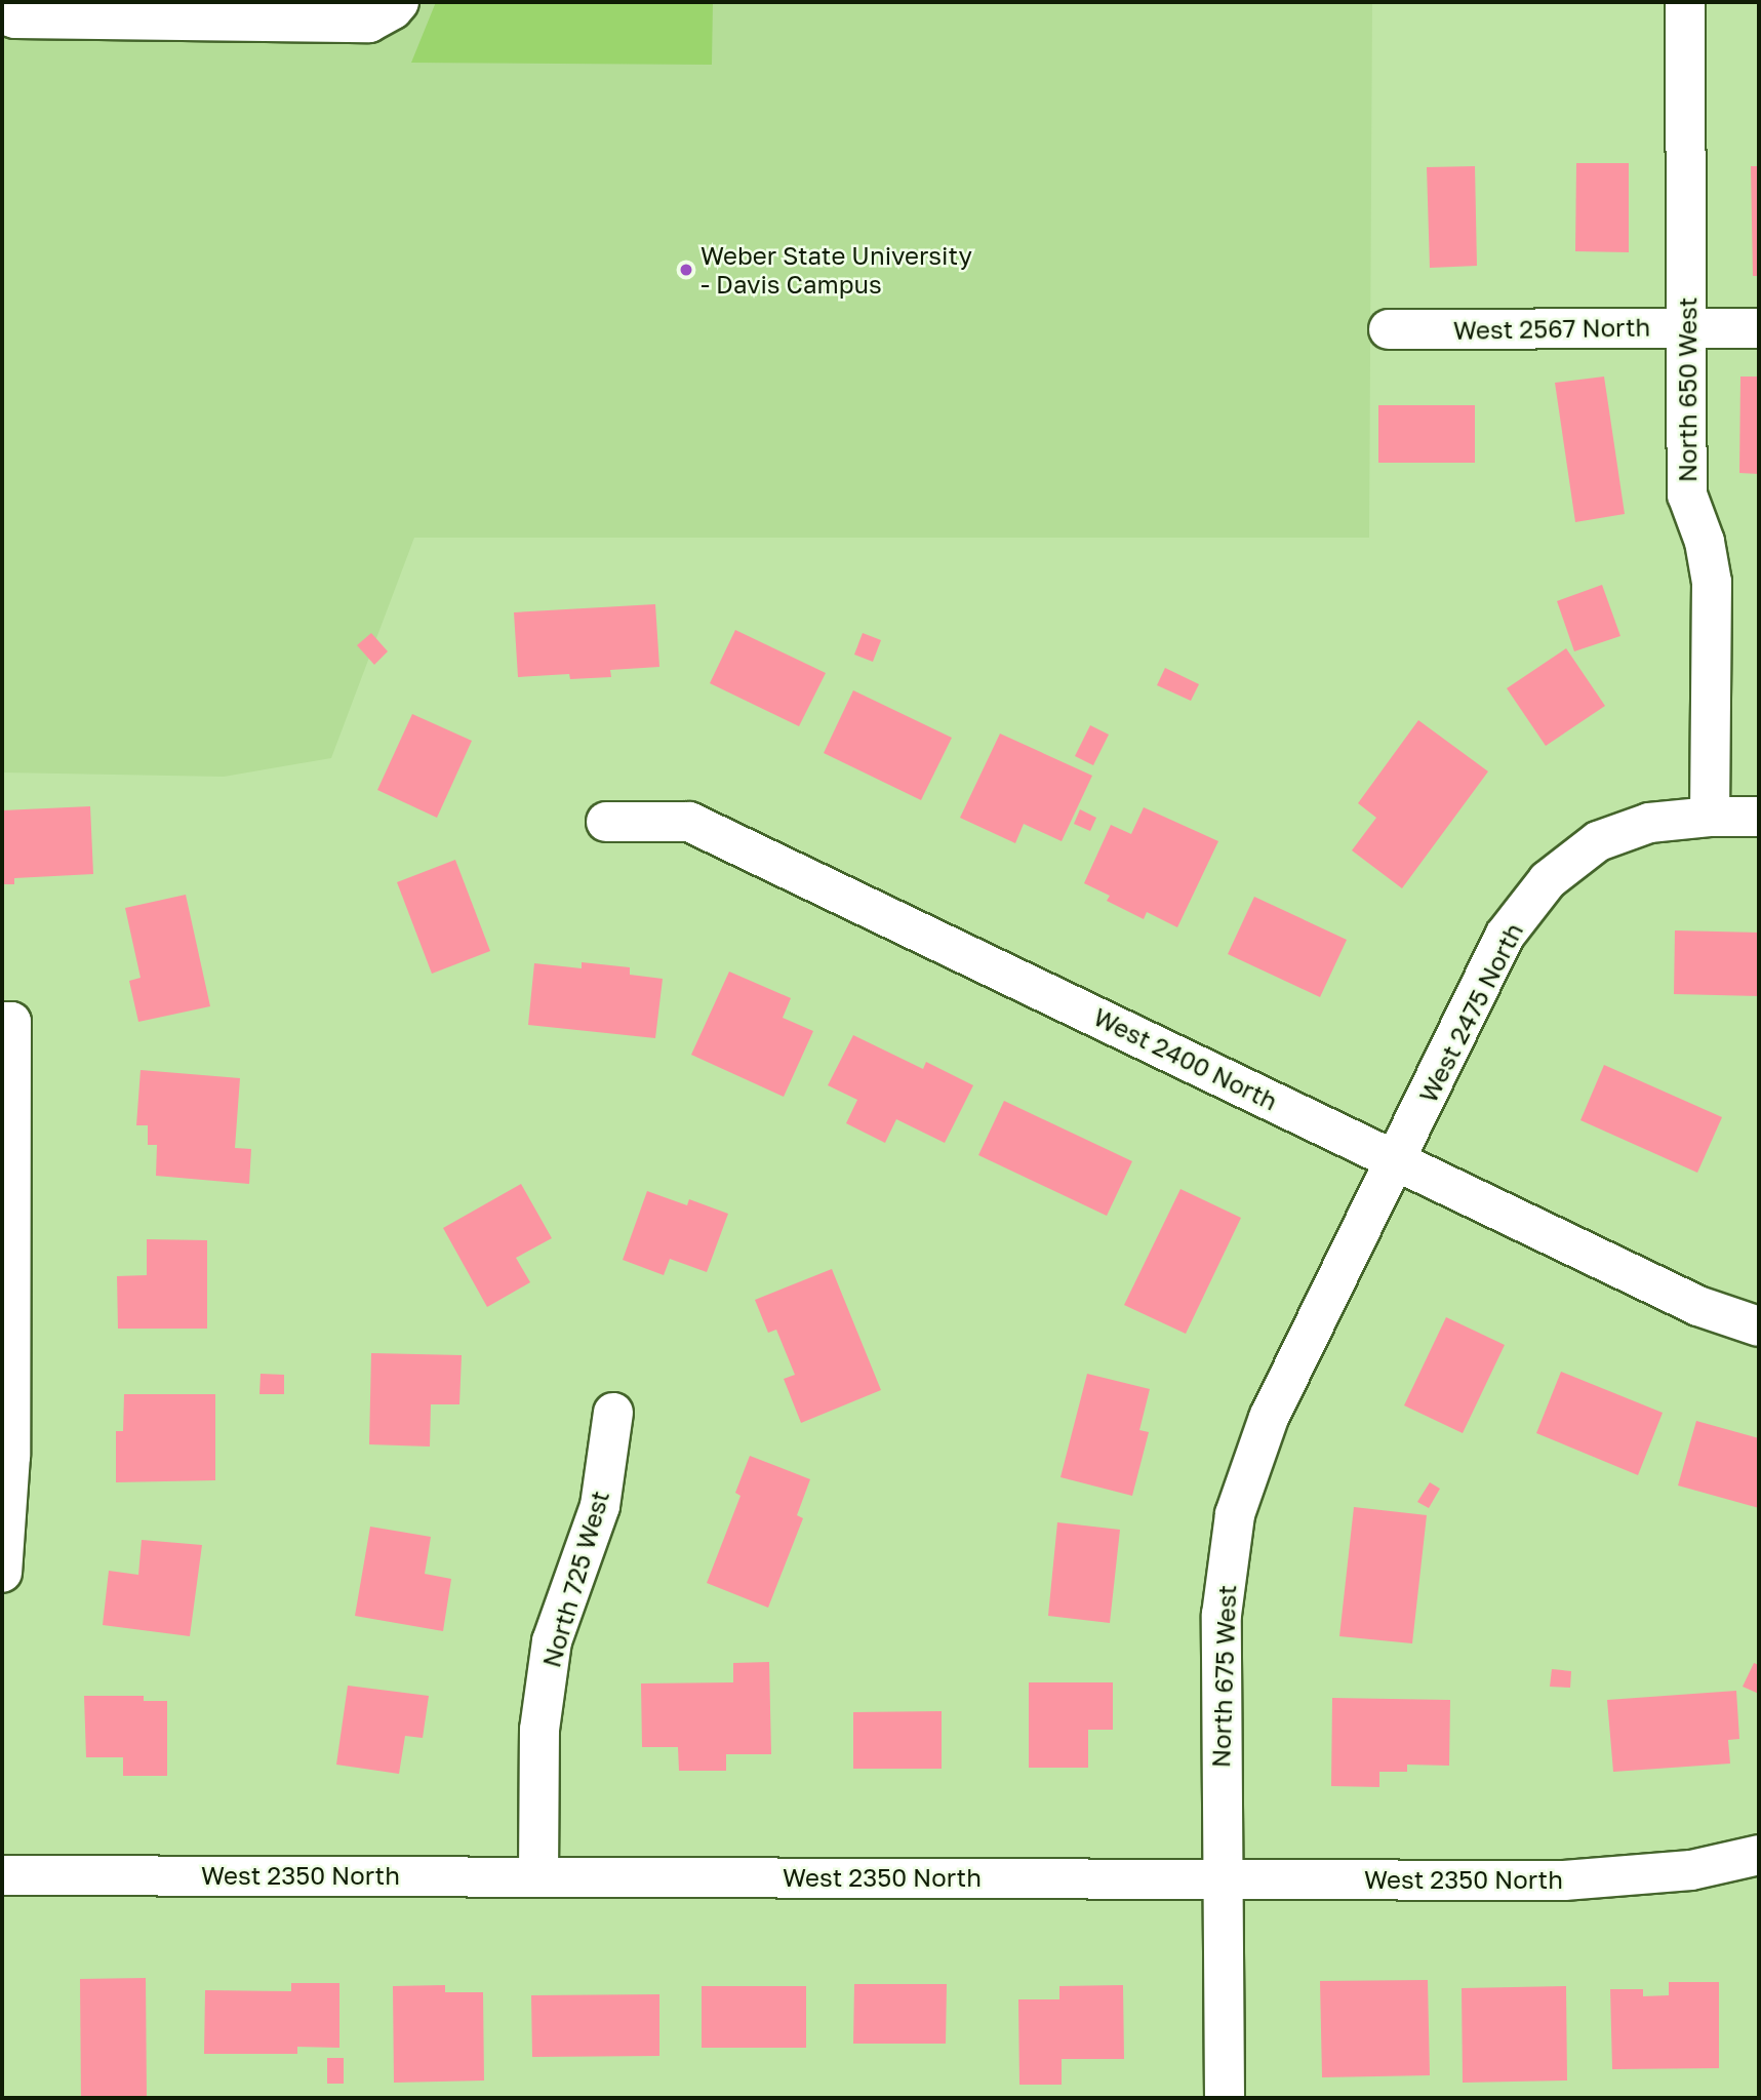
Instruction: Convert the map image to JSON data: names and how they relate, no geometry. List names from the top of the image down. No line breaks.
{"streets":{"street":["West 2567 North","North 650 West","West 2475 North","West 2400 North","North 725 West","North 675 West","West 2350 North"]},"crossings":[["West 2567 North","North 650 West"],["North 650 West","West 2475 North"],["West 2475 North","West 2400 North"],["West 2475 North","North 675 West"],["West 2400 North","North 675 West"],["North 725 West","West 2350 North"],["North 675 West","West 2350 North"]],"places":["Weber State University - Davis Campus"]}
